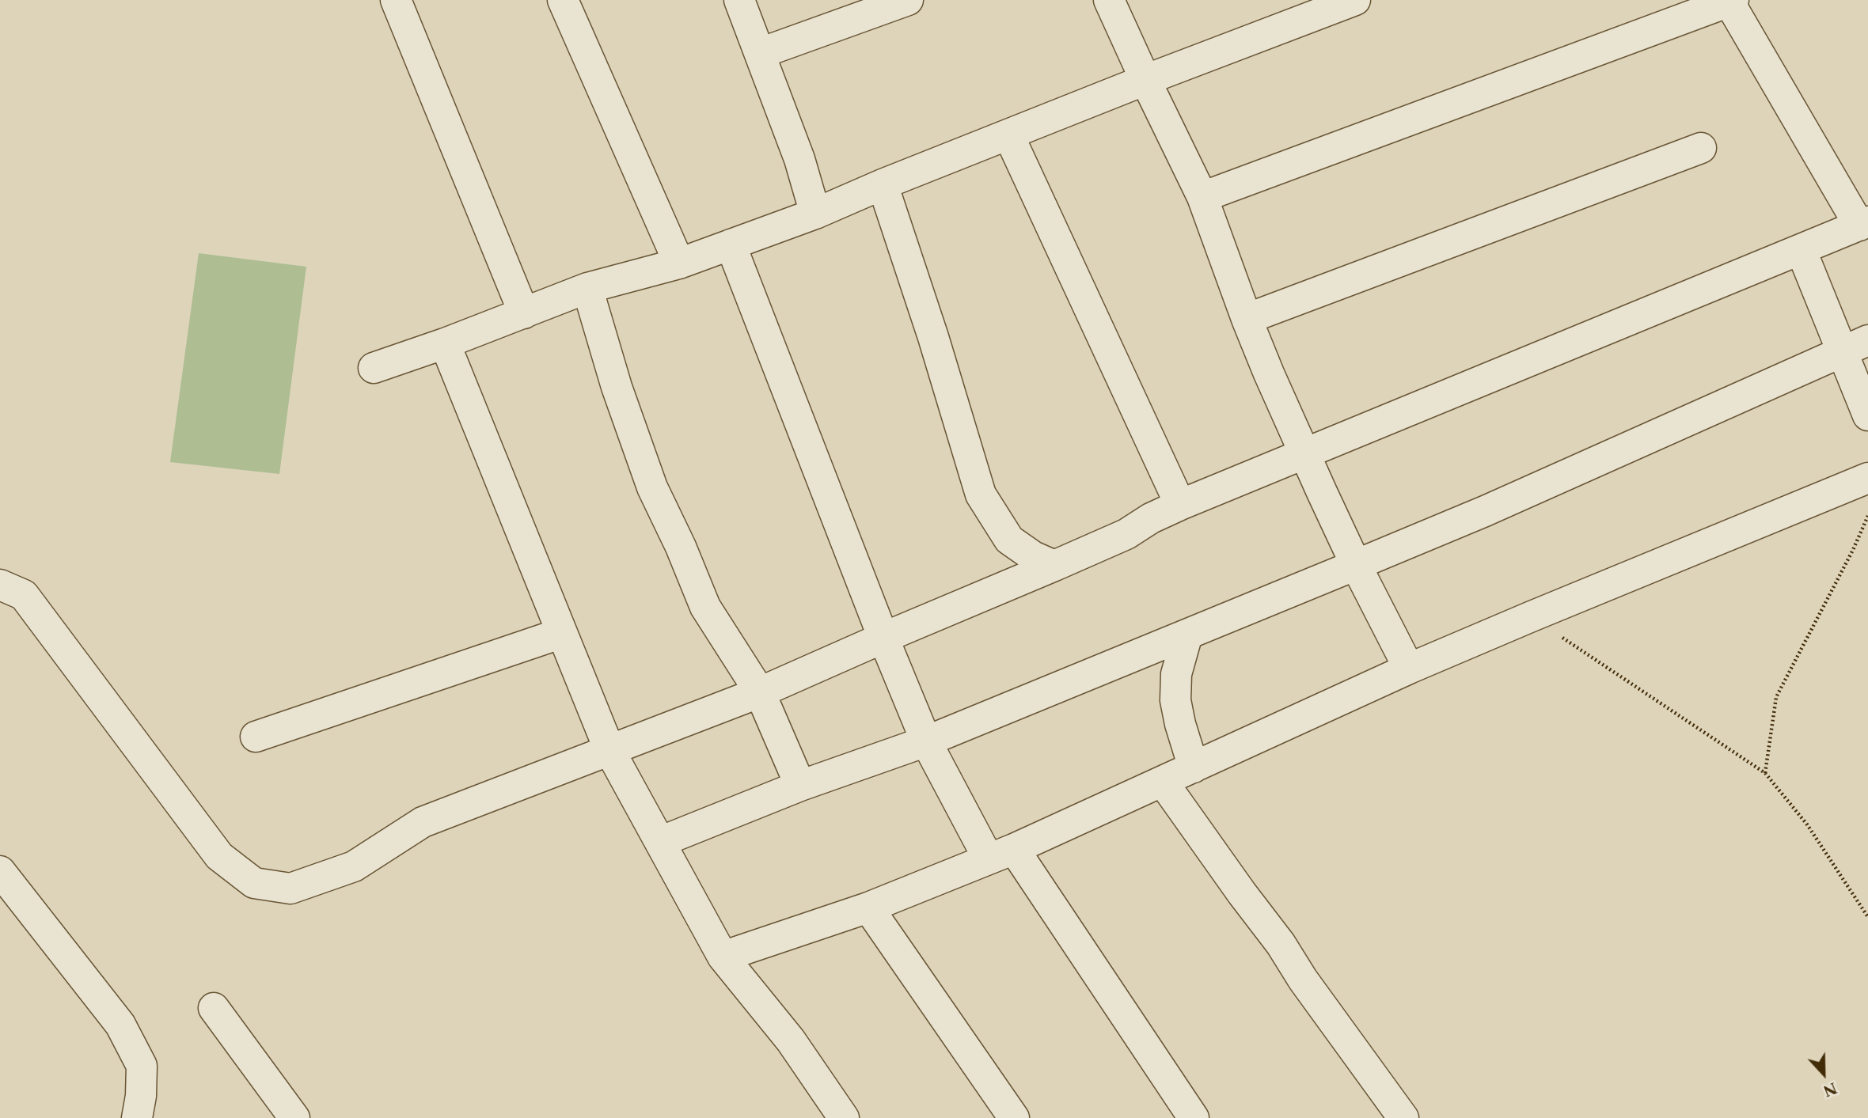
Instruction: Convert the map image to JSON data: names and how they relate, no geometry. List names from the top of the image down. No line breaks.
{"north":"bottom"}
